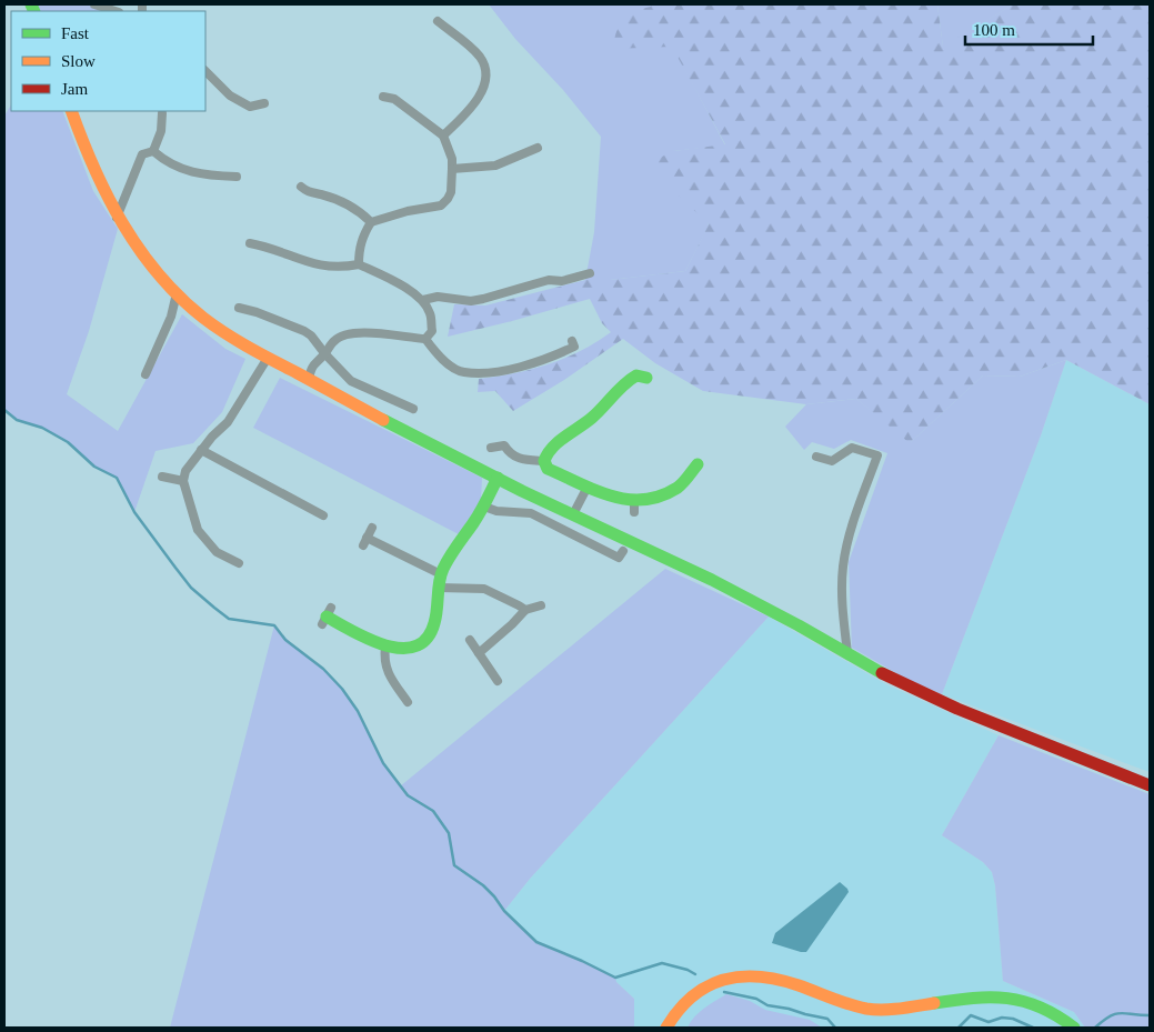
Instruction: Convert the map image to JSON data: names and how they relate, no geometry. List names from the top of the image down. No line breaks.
{"legend":["Fast","Slow","Jam"],"scale_bar":"100 m"}
